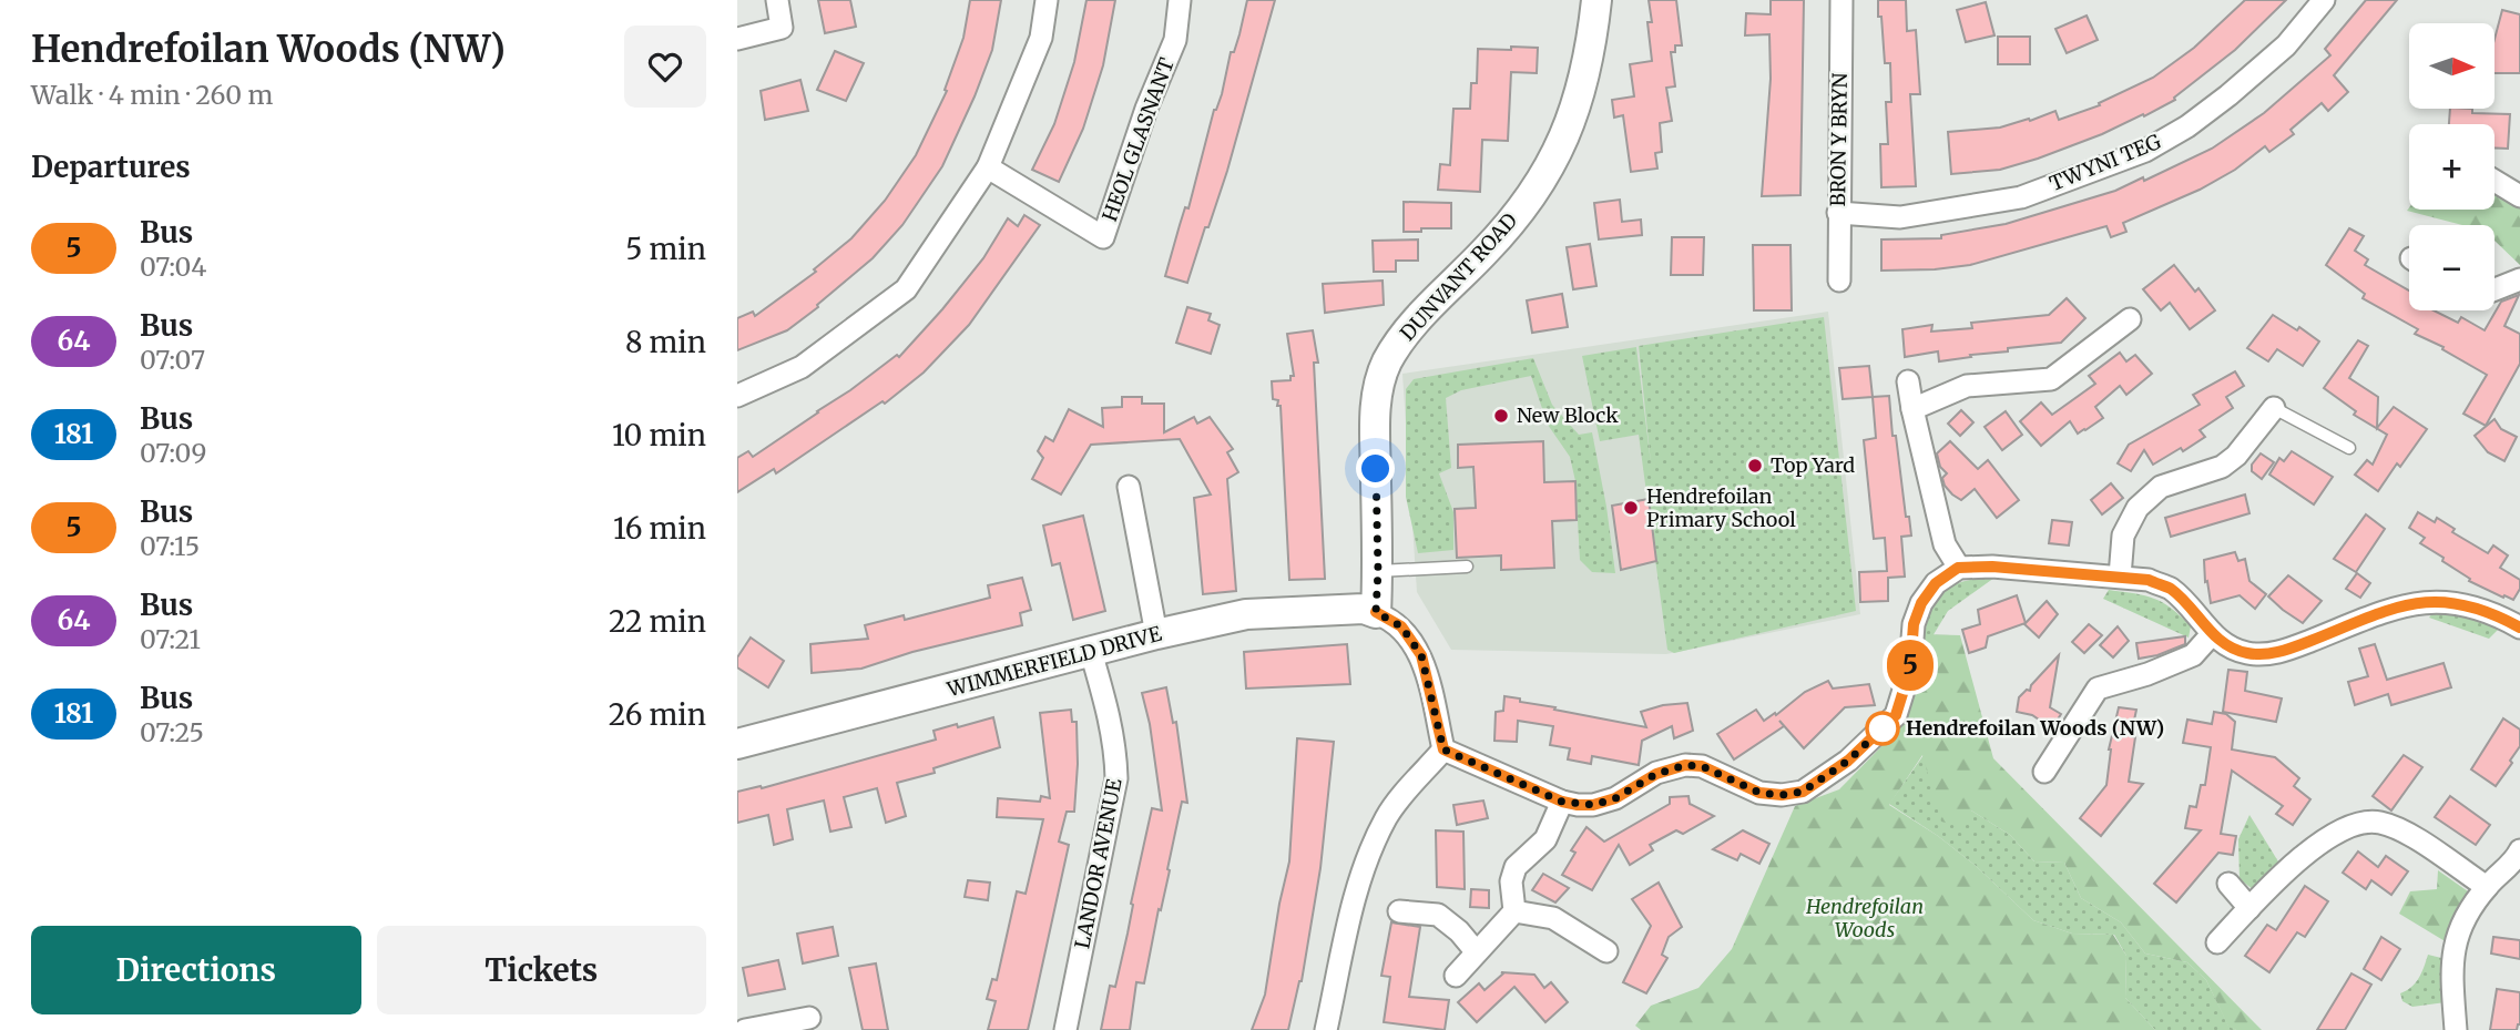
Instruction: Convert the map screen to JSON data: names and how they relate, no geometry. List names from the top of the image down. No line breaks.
{"streets":{"street":["HEOL GLASNANT","BRON Y BRYN","TWYNI TEG","DUNVANT ROAD","WIMMERFIELD DRIVE","LANDOR AVENUE"]},"crossings":[["BRON Y BRYN","TWYNI TEG"],["DUNVANT ROAD","WIMMERFIELD DRIVE"],["WIMMERFIELD DRIVE","LANDOR AVENUE"]],"parks":["Hendrefoilan Woods"],"places":["New Block","Top Yard","Hendrefoilan Primary School","Hendrefoilan Woods (NW)"],"lines":["bus line 5"],"north":"right","page":{"heading":[["Hendrefoilan Woods (NW)","Walk · 4 min · 260 m"],"Departures"],"on_map":"5","map_buttons":["+","−"],"list":[{"mark":"5","name":"Bus","note":"07:04","value":"5 min"},{"mark":"64","name":"Bus","note":"07:07","value":"8 min"},{"mark":"181","name":"Bus","note":"07:09","value":"10 min"},{"mark":"5","name":"Bus","note":"07:15","value":"16 min"},{"mark":"64","name":"Bus","note":"07:21","value":"22 min"},{"mark":"181","name":"Bus","note":"07:25","value":"26 min"}],"buttons":["Directions","Tickets"]}}
